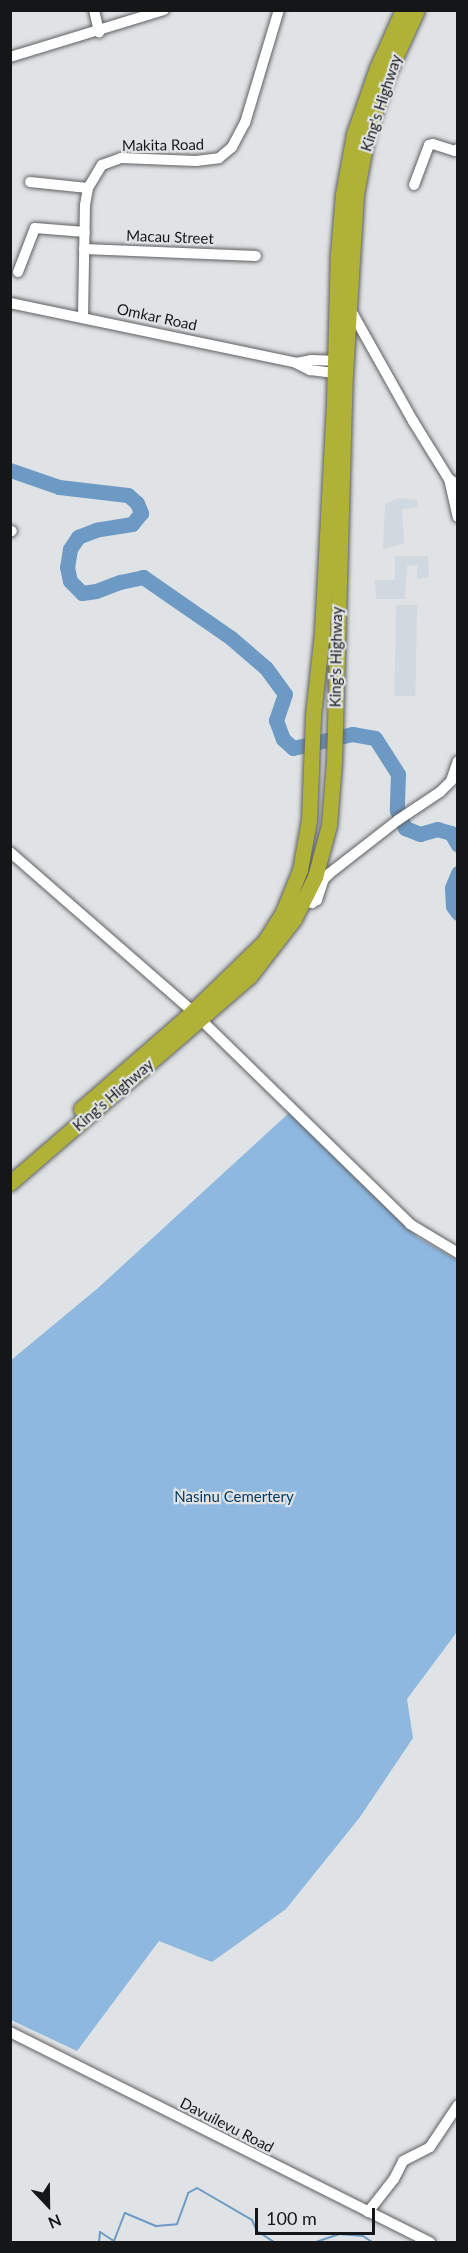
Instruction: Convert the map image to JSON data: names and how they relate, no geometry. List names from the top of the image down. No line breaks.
{"streets":{"highway":["King's Highway"],"street":["Makita Road","Macau Street","Omkar Road","Davuilevu Road"]},"crossings":[["King's Highway","Omkar Road"]],"parks":["Nasinu Cemertery"],"scale_bar":"100 m","north":"bottom"}
